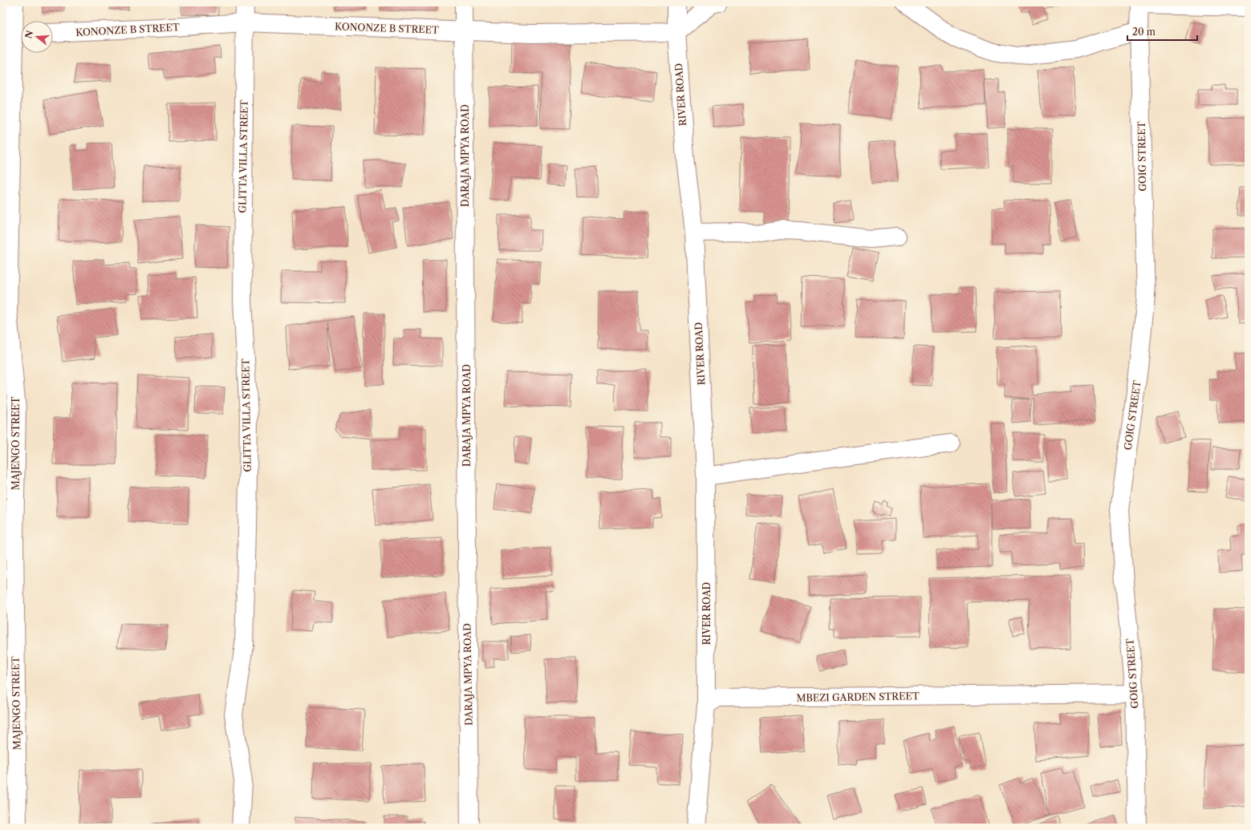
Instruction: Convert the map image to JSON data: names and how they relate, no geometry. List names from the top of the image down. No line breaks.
{"streets":{"street":["KONONZE B STREET","RIVER ROAD","DARAJA MPYA ROAD","GLITTA VILLA STREET","GOIG STREET","MAJENGO STREET","MBEZI GARDEN STREET"]},"crossings":[["KONONZE B STREET","RIVER ROAD"],["KONONZE B STREET","DARAJA MPYA ROAD"],["KONONZE B STREET","GLITTA VILLA STREET"],["RIVER ROAD","MBEZI GARDEN STREET"],["GOIG STREET","MBEZI GARDEN STREET"]],"scale_bar":"20 m","north":"left"}
